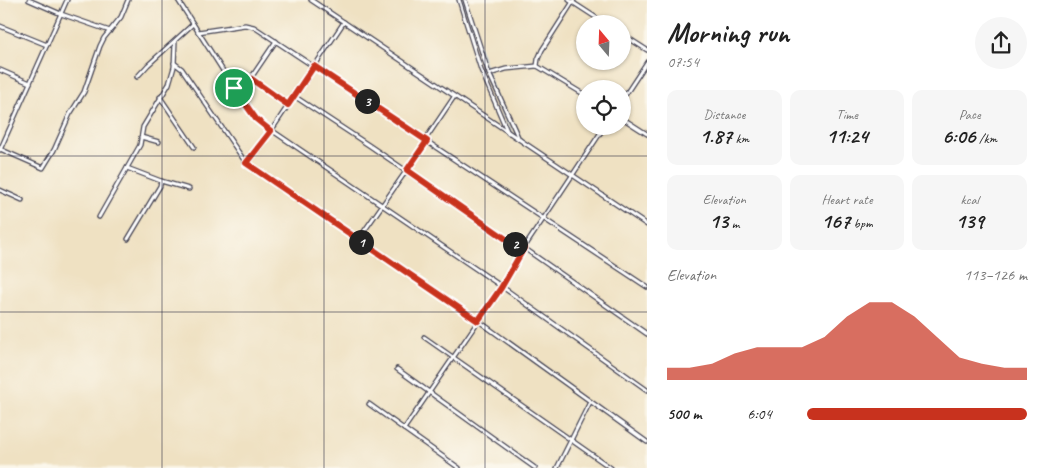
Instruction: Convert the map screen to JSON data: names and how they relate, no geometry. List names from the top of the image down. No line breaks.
{"north":"top","page":{"heading":["Morning run","07:54"],"stats":[["Distance","1.87 km"],["Time","11:24"],["Pace","6:06 /km"],["Elevation","13 m"],["Heart rate","167 bpm"],["kcal","139"]],"pins":["3","1","2"],"chart":["Elevation","113–126 m"],"list":[{"name":"500 m","note":"6:04"}]}}
